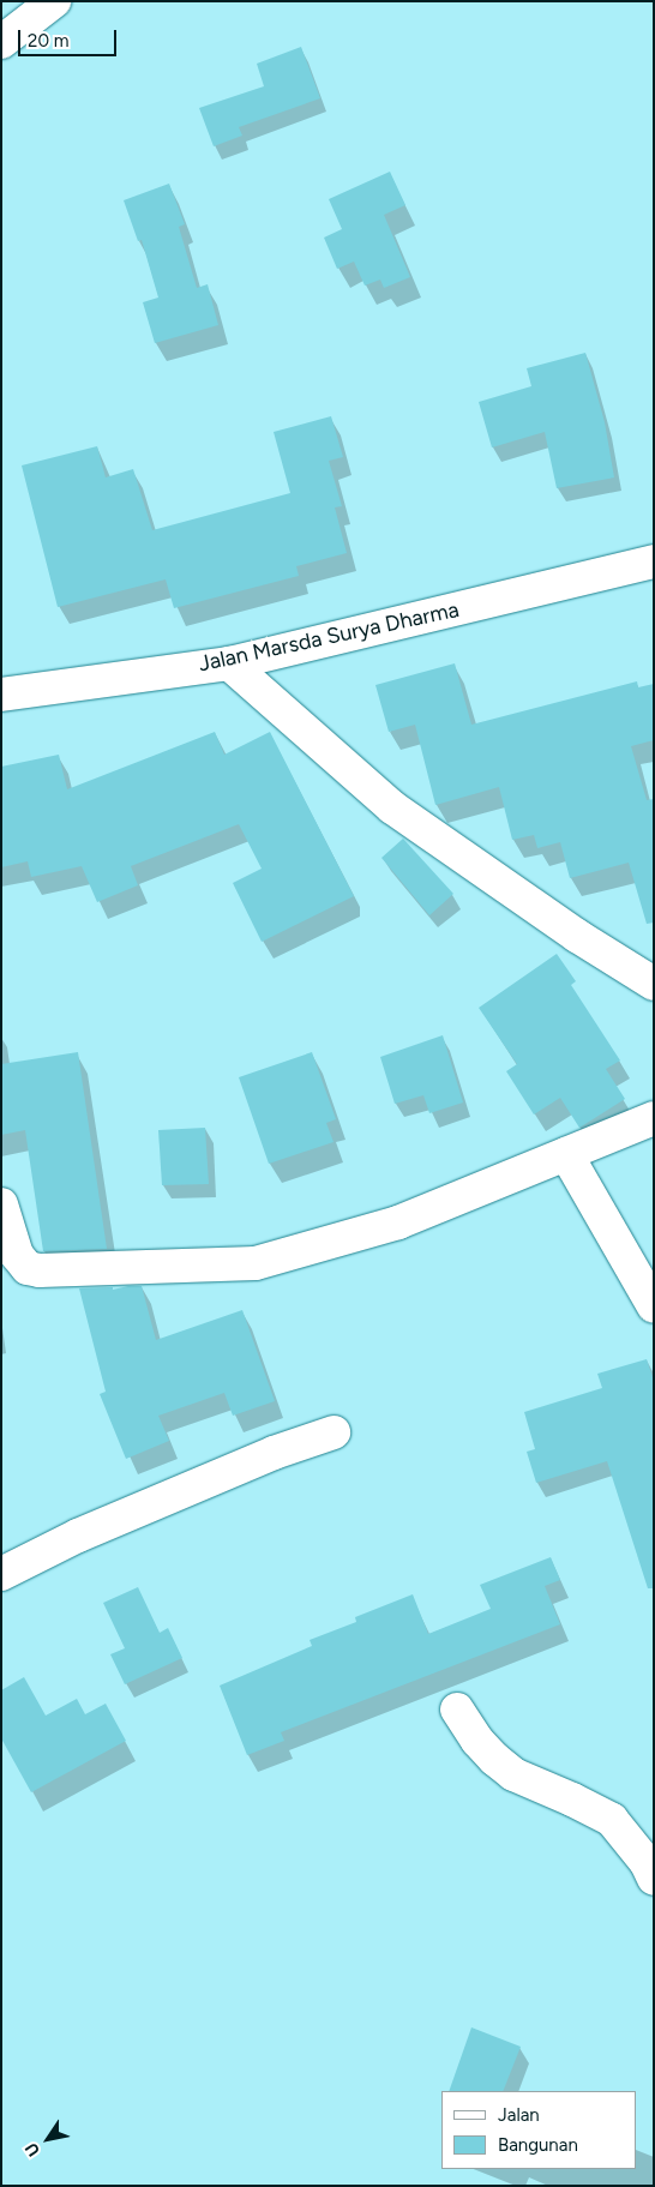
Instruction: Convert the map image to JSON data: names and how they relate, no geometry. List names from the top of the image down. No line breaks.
{"streets":{"main road":["Jalan Marsda Surya Dharma"]},"legend":["Jalan","Bangunan"],"scale_bar":"20 m","north":"bottom left"}
